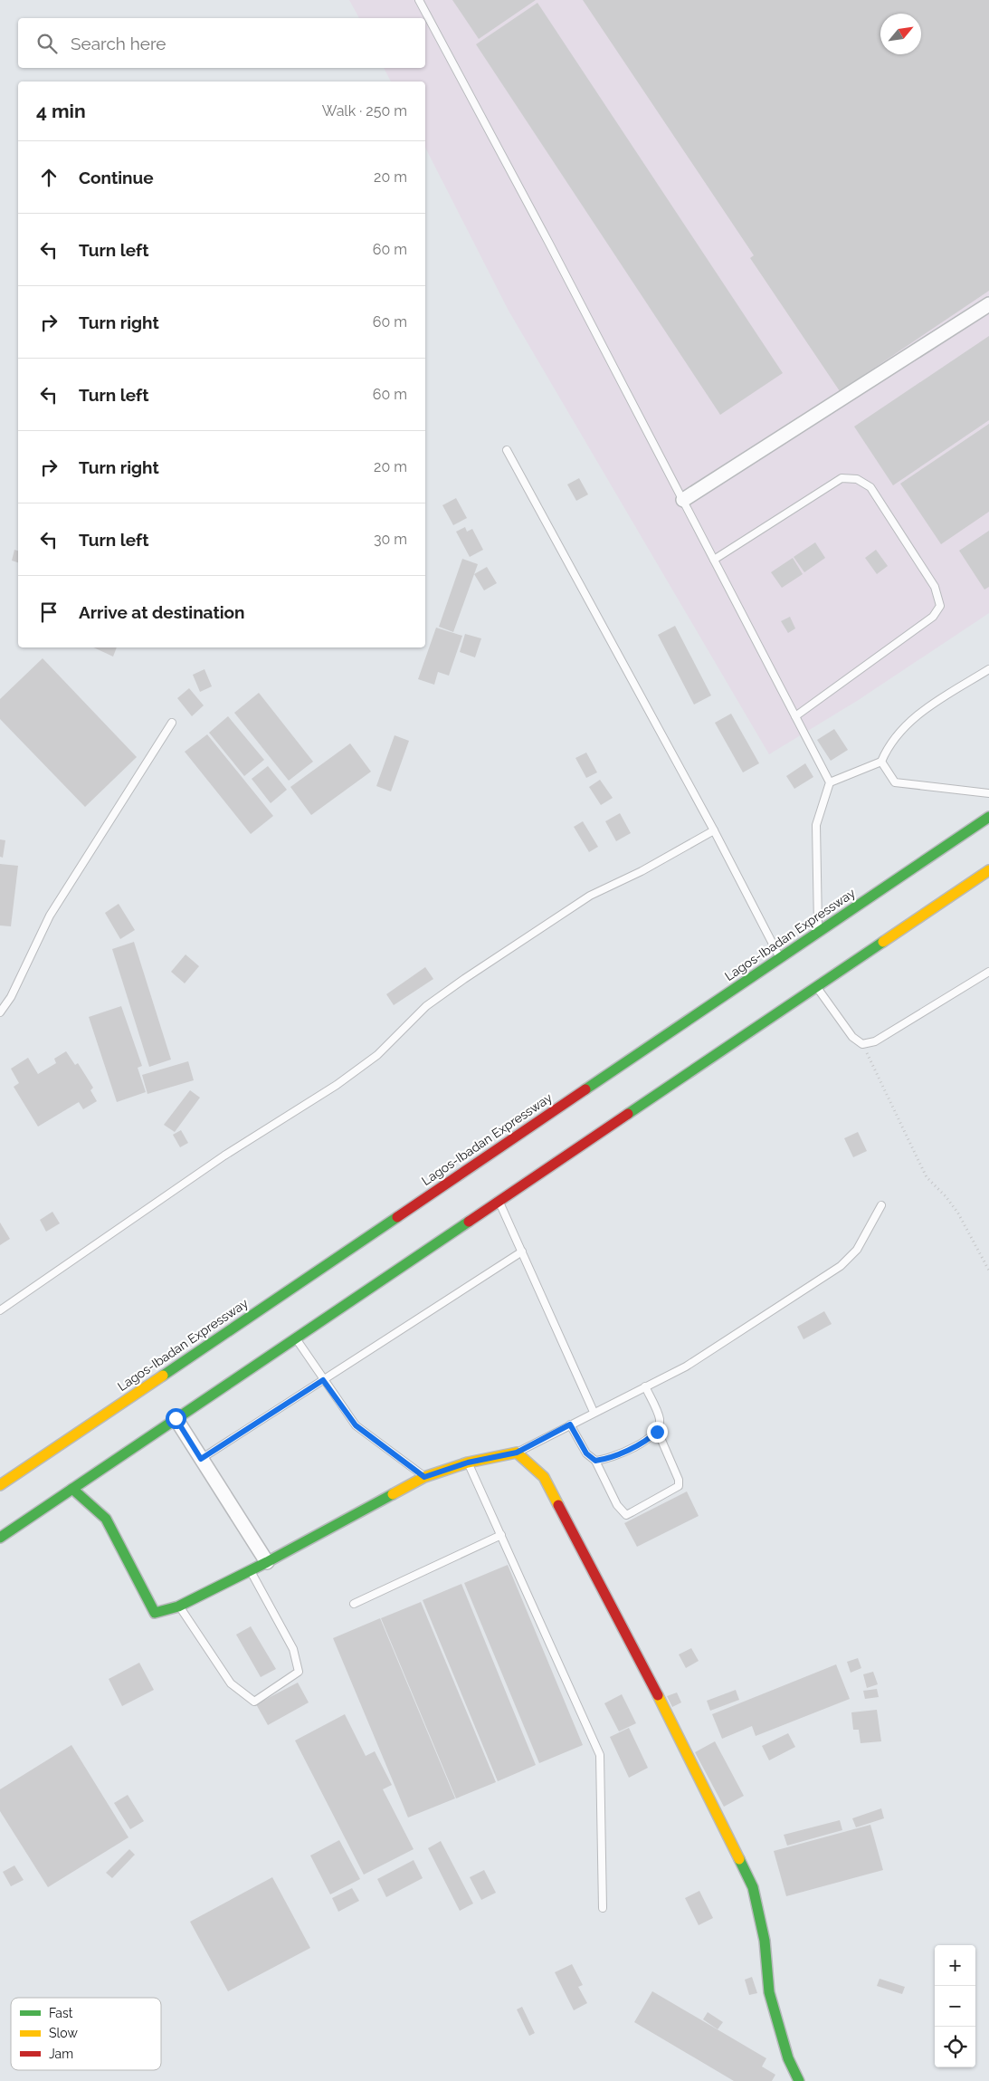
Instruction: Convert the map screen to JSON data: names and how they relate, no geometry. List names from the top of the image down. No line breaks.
{"streets":{"main road":["Lagos-Ibadan Expressway"]},"legend":["Fast","Slow","Jam"],"north":"top right","page":{"search":"Search here","heading":["4 min","Walk · 250 m"],"list":[["Continue","20 m"],["Turn left","60 m"],["Turn right","60 m"],["Turn left","60 m"],["Turn right","20 m"],["Turn left","30 m"],"Arrive at destination"],"map_buttons":["+","−"]}}
